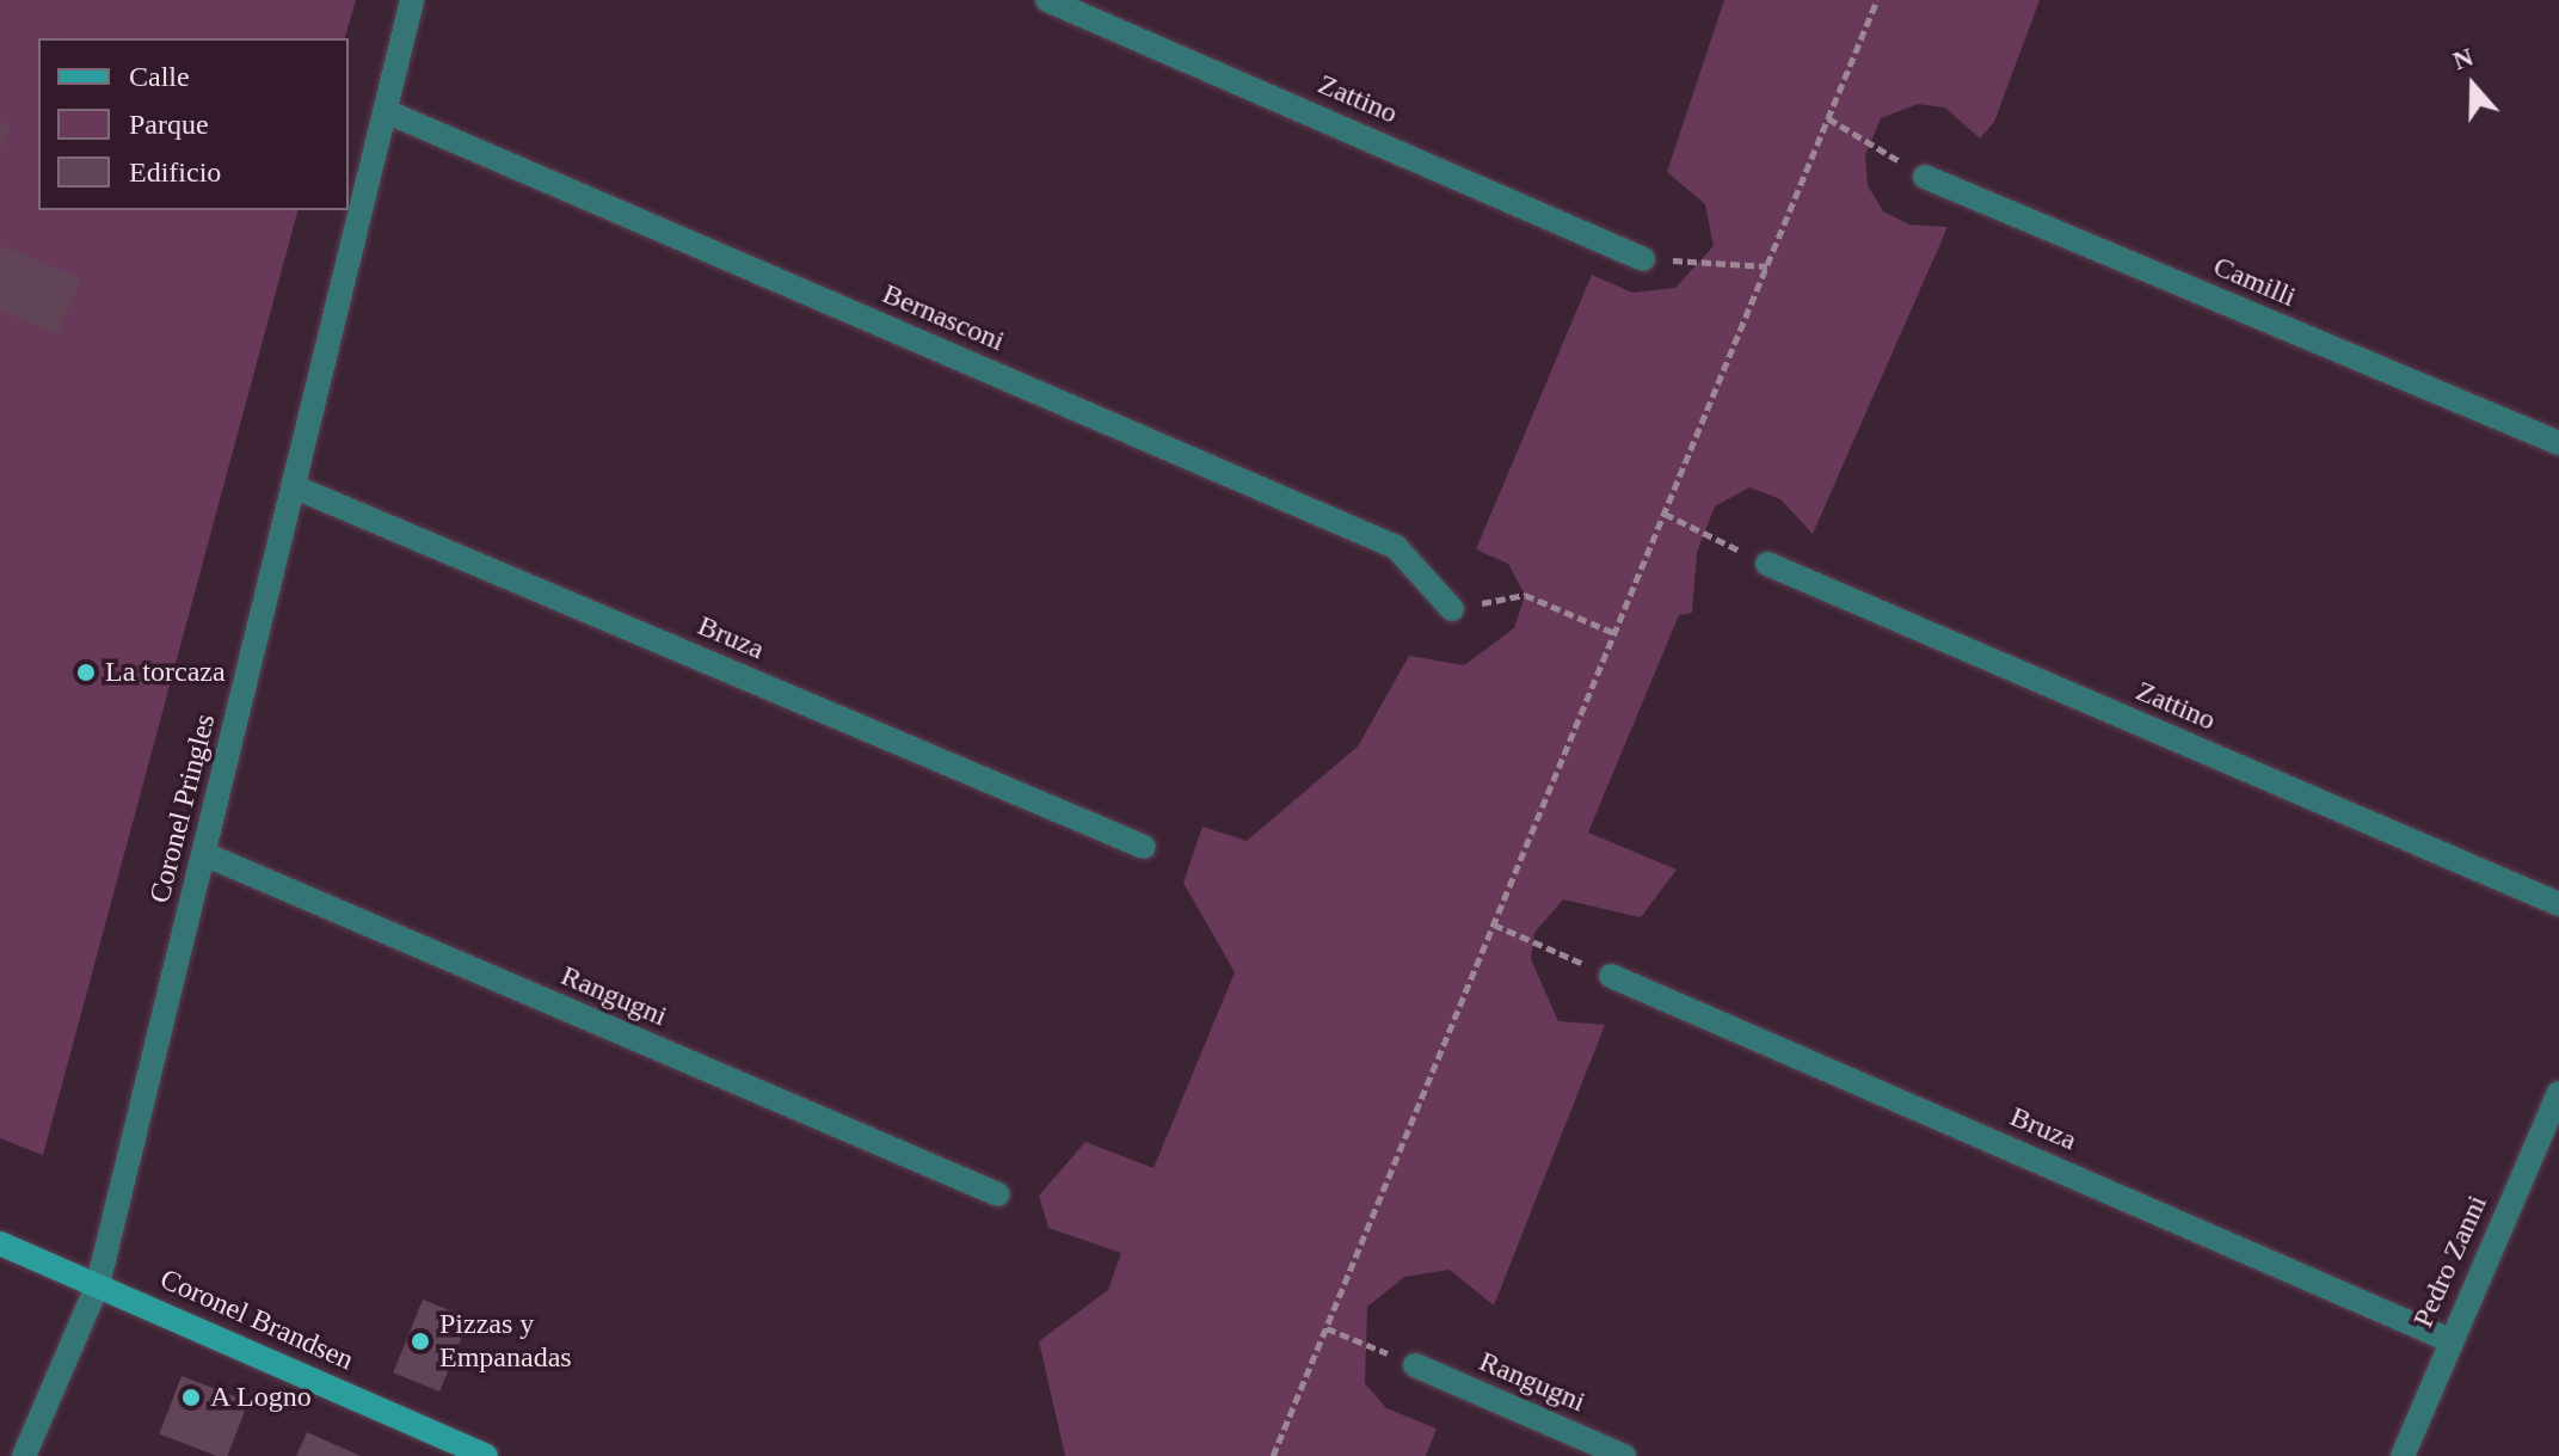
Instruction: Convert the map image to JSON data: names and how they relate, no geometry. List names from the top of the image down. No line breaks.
{"streets":{"street":["Zattino","Camilli","Bernasconi","Bruza","Coronel Pringles","Rangugni","Pedro Zanni","Coronel Brandsen"]},"crossings":[["Bernasconi","Coronel Pringles"],["Bruza","Coronel Pringles"],["Bruza","Pedro Zanni"],["Coronel Pringles","Rangugni"],["Coronel Pringles","Coronel Brandsen"]],"places":["La torcaza","Pizzas y Empanadas","A Logno"],"legend":["Calle","Parque","Edificio"],"north":"top"}
